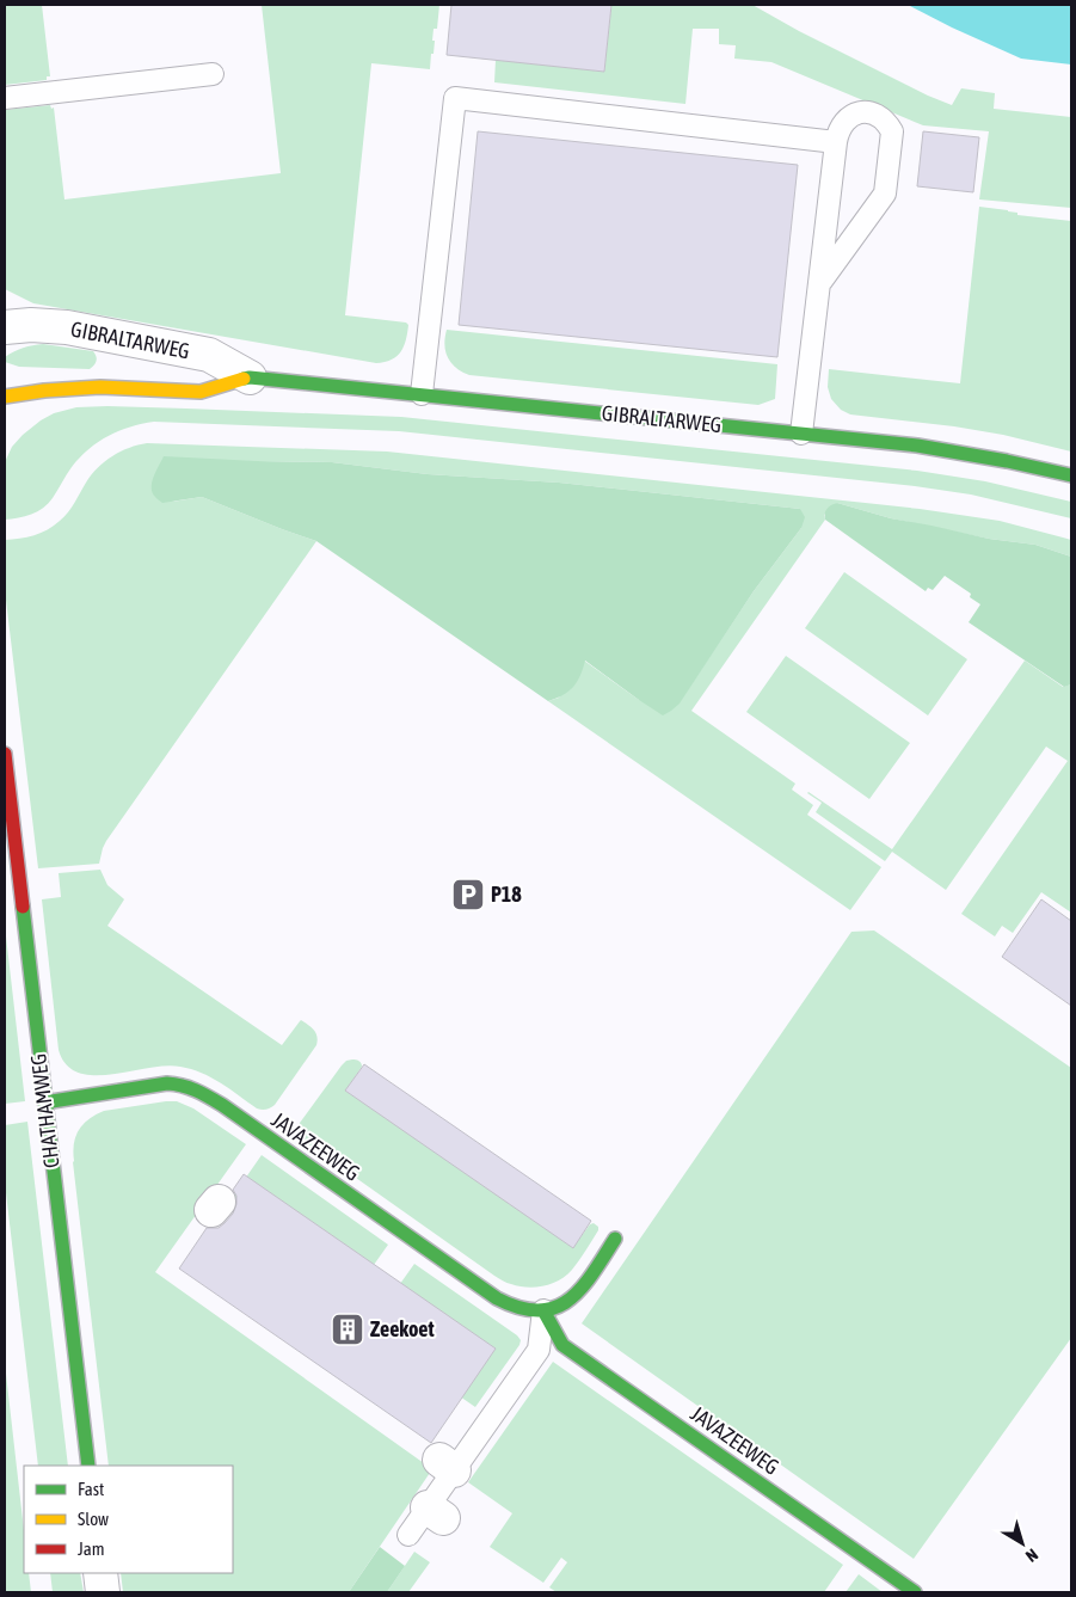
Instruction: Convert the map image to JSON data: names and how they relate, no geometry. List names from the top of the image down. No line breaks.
{"streets":{"street":["GIBRALTARWEG","CHATHAMWEG","JAVAZEEWEG"]},"crossings":[["CHATHAMWEG","JAVAZEEWEG"]],"places":{"parking":["P18"],"building":["Zeekoet"]},"legend":["Fast","Slow","Jam"],"north":"bottom right"}
